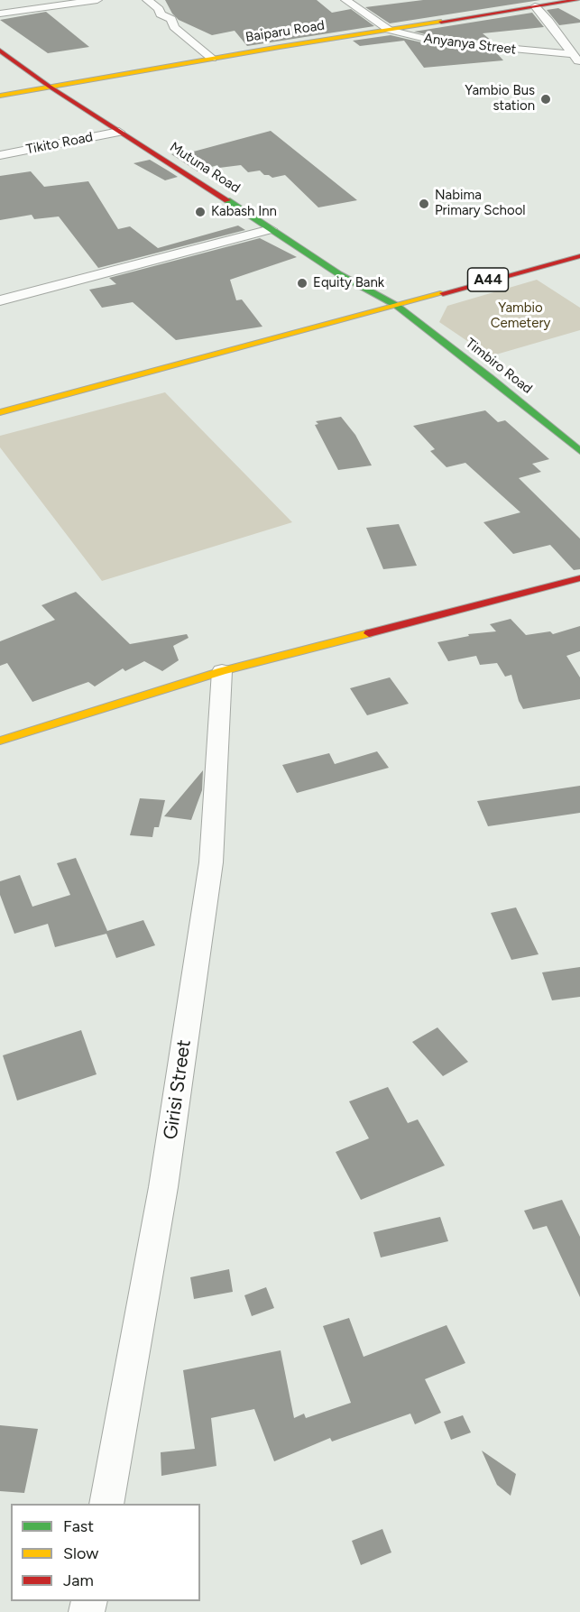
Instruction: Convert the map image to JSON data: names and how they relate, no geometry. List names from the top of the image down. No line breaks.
{"streets":{"street":["Baiparu Road","Anyanya Street","Tikito Road","Mutuna Road","A44","Timbiro Road","Girisi Street"]},"crossings":[["Baiparu Road","Anyanya Street"],["Baiparu Road","Mutuna Road"],["Tikito Road","Mutuna Road"],["Mutuna Road","A44"],["Mutuna Road","Timbiro Road"],["A44","Timbiro Road"]],"parks":["Yambio Cemetery"],"places":["Yambio Bus station","Nabima Primary School","Kabash Inn","Equity Bank"],"legend":["Fast","Slow","Jam"]}
